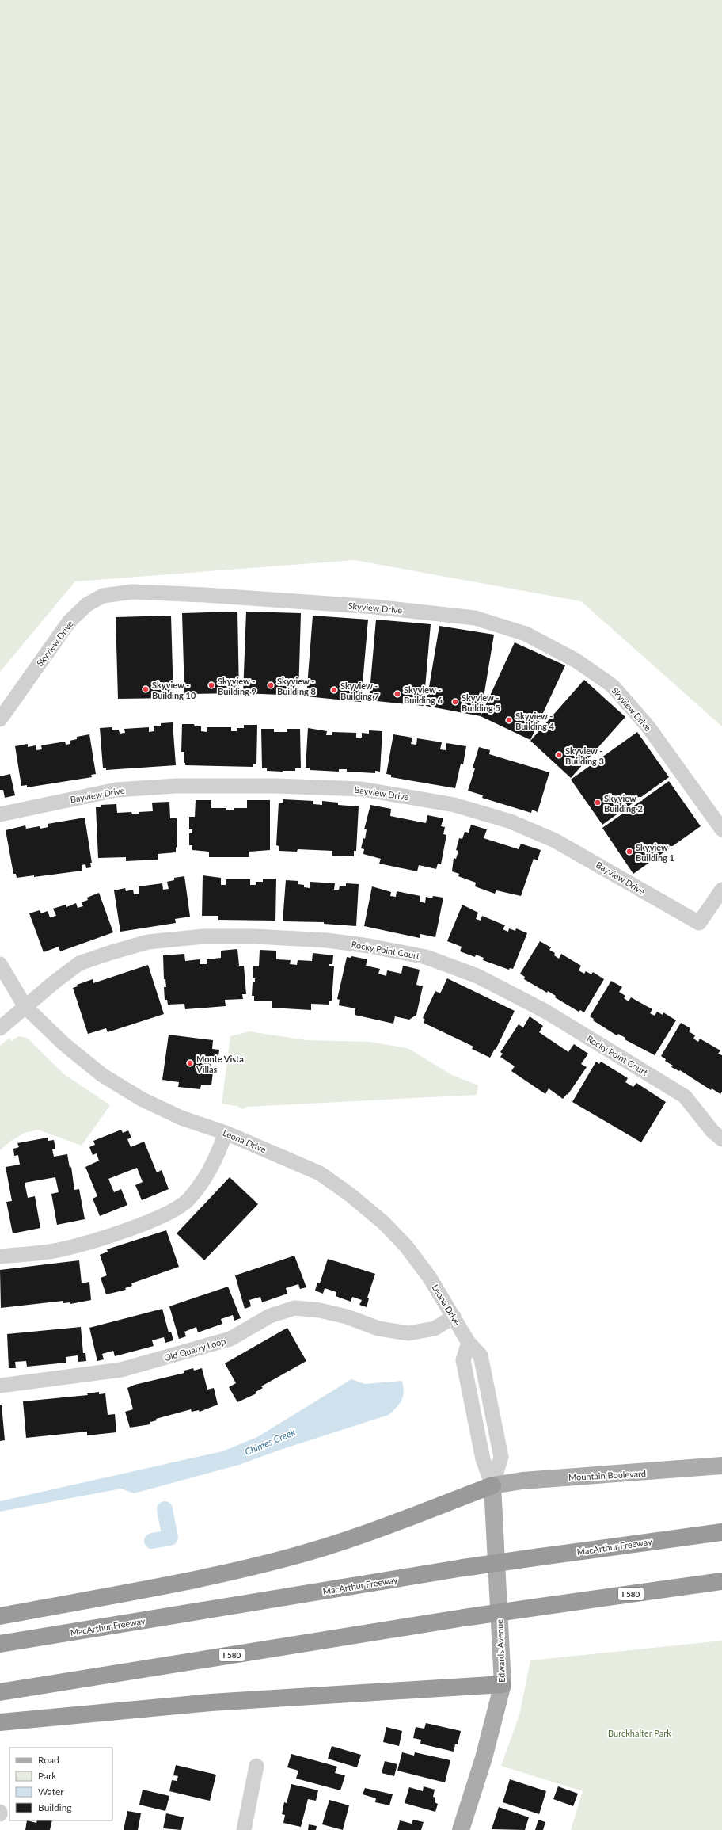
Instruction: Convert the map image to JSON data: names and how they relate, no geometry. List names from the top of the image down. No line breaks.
{"streets":{"highway":["MacArthur Freeway","I 580"],"main road":["Mountain Boulevard","Edwards Avenue"],"street":["Skyview Drive","Bayview Drive","Rocky Point Court","Leona Drive","Old Quarry Loop"]},"crossings":[["Rocky Point Court","Leona Drive"],["Leona Drive","Old Quarry Loop"],["Leona Drive","Mountain Boulevard"],["Leona Drive","Edwards Avenue"],["Mountain Boulevard","Edwards Avenue"]],"water":["Chimes Creek"],"parks":["Burckhalter Park"],"places":["Skyview - Building 9","Skyview - Building 8","Skyview - Building 10","Skyview - Building 7","Skyview - Building 6","Skyview - Building 5","Skyview - Building 4","Skyview - Building 3","Skyview - Building 2","Skyview - Building 1","Monte Vista Villas"],"legend":["Road","Park","Water","Building"]}
